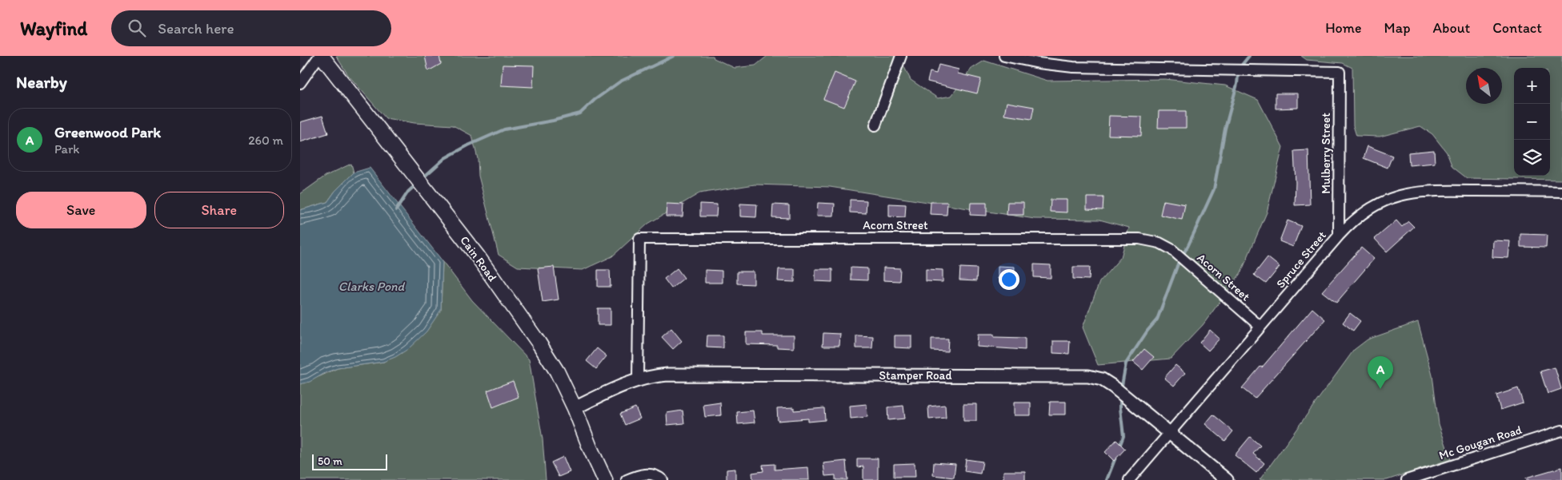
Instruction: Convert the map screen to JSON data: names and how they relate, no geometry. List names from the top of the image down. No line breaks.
{"streets":{"main road":["Cain Road"],"street":["Mulberry Street","Acorn Street","Spruce Street","Stamper Road","Mc Gougan Road"]},"crossings":[["Mulberry Street","Spruce Street"],["Acorn Street","Spruce Street"],["Acorn Street","Stamper Road"],["Cain Road","Stamper Road"],["Spruce Street","Stamper Road"]],"water":["Clarks Pond"],"scale_bar":"50 m","north":"top left","page":{"header":"Wayfind","search":"Search here","nav":["Home","Map","About","Contact"],"heading":"Nearby","map_buttons":["+","−"],"list":[{"mark":"A","name":"Greenwood Park","note":"Park","value":"260 m"}],"buttons":["Save","Share"],"pins":"A","scale":"50 m"}}
